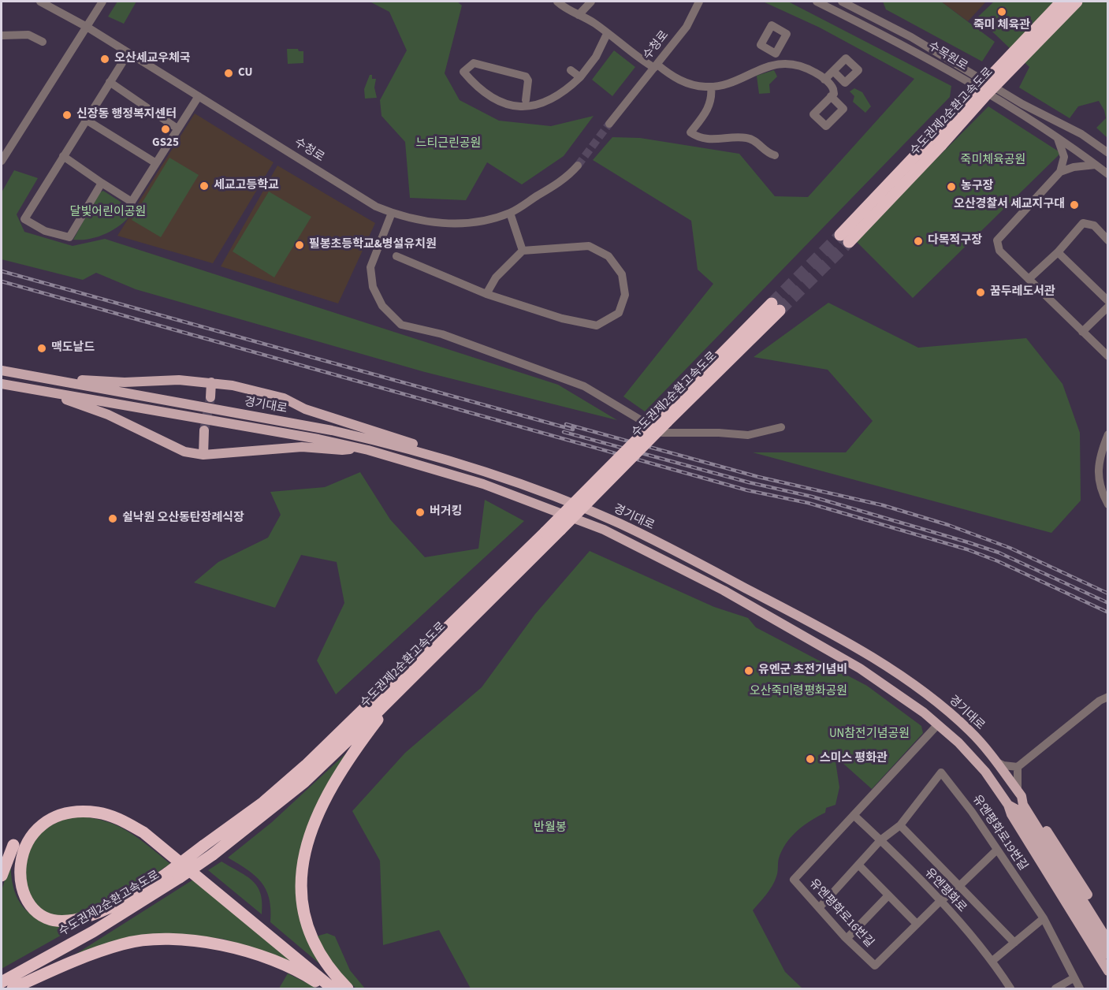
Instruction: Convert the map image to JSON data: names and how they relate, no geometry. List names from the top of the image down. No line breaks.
{"streets":{"highway":["수도권제2순환고속도로"],"main road":["경기대로"],"street":["수청로","수목원로","유엔평화로19번길","유엔평화로","유엔평화로16번길"]},"crossings":[["수목원로","수도권제2순환고속도로"],["유엔평화로19번길","유엔평화로"],["유엔평화로19번길","유엔평화로16번길"],["유엔평화로","유엔평화로16번길"]],"parks":["느티근린공원","죽미체육공원","달빛어린이공원","오산죽미령평화공원","UN참전기념공원","반월봉"],"places":["죽미 체육관","오산세교우체국","CU","신장동 행정복지센터","GS25","세교고등학교","농구장","오산경찰서 세교지구대","다목적구장","필봉초등학교&병설유치원","꿈두레도서관","맥도날드","버거킹","쉴낙원 오산동탄장례식장","유엔군 초전기념비","스미스 평화관"]}
